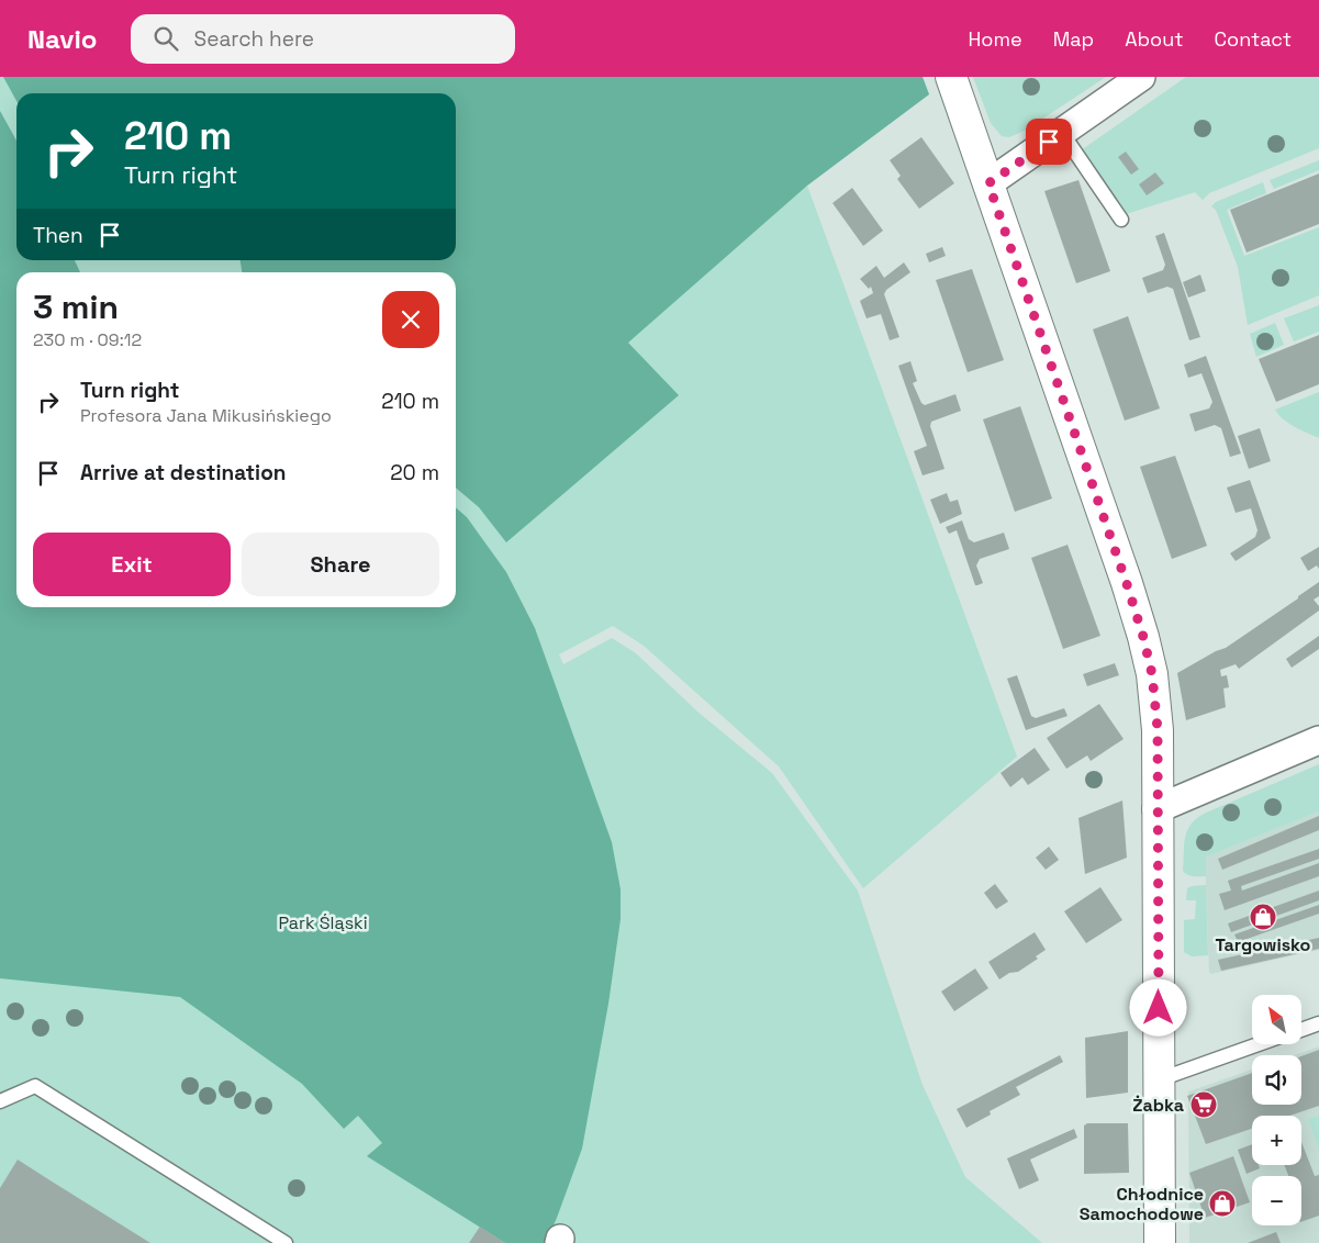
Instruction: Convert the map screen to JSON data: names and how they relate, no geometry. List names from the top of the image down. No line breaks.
{"parks":["Park Śląski"],"places":{"shop":["Targowisko","Chłodnice Samochodowe"],"supermarket":["Żabka"]},"north":"top left","page":{"header":"Navio","search":"Search here","nav":["Home","Map","About","Contact"],"turn":["210 m","Turn right"],"then":"Then","heading":["3 min","230 m · 09:12"],"list":[{"name":"Turn right","note":"Profesora Jana Mikusińskiego","value":"210 m"},{"name":"Arrive at destination","value":"20 m"}],"buttons":["Exit","Share"],"map_buttons":["+","−"]}}
